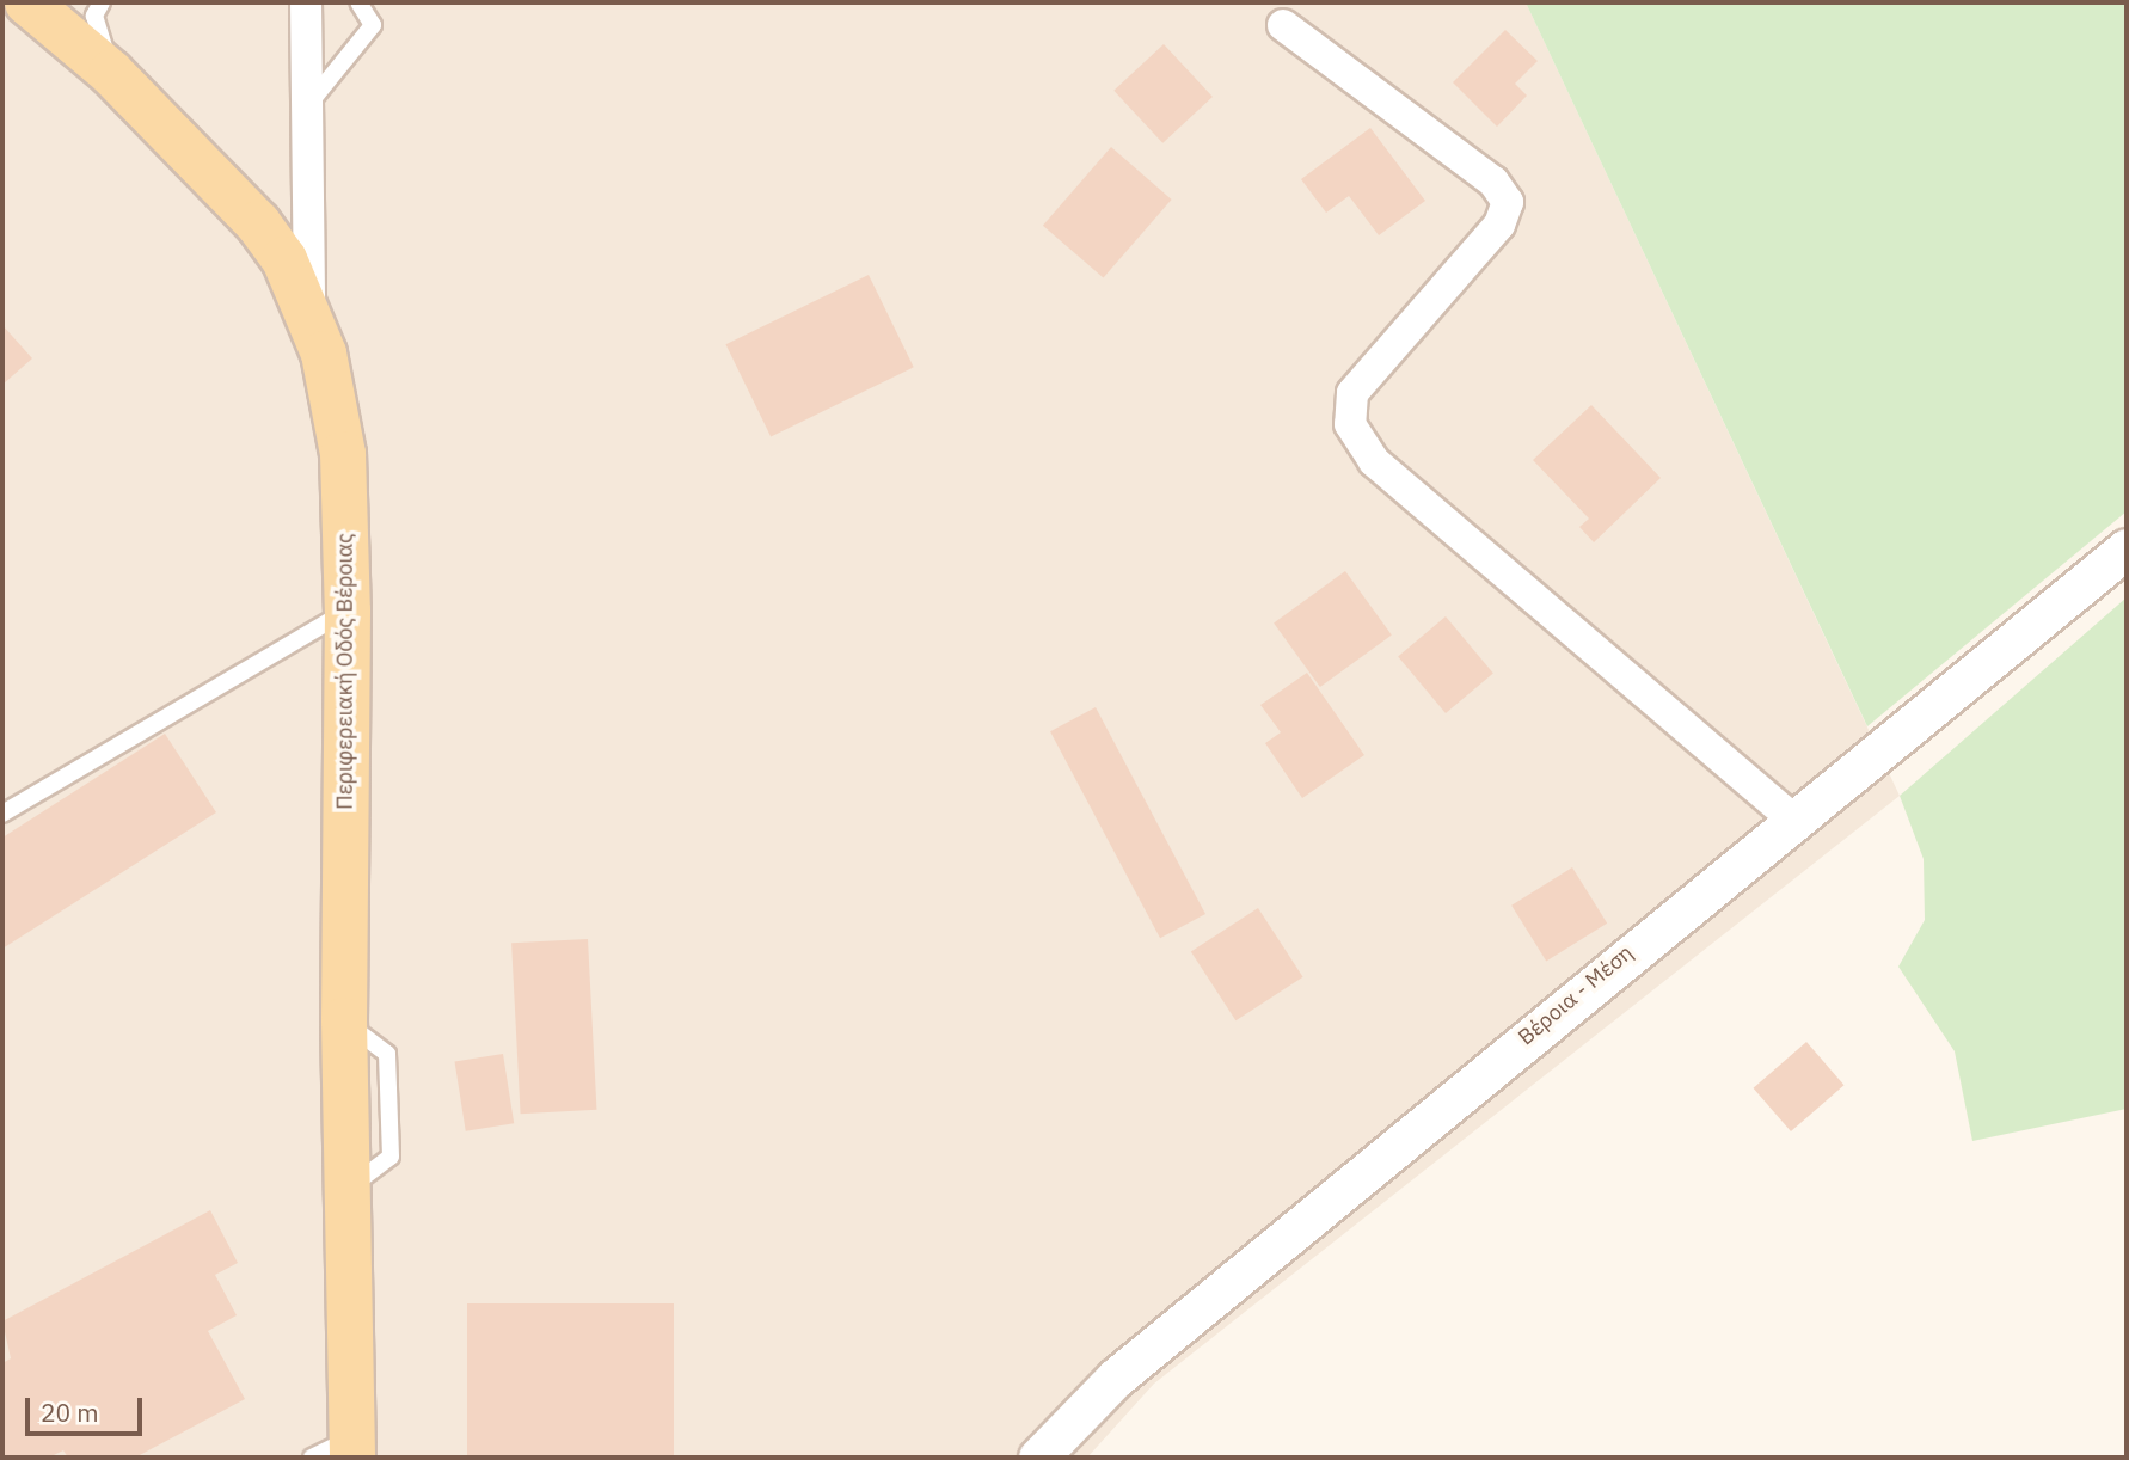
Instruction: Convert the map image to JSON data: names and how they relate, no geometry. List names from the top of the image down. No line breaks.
{"streets":{"main road":["Περιφερειακή Οδός Βέροιας"],"street":["Βέροια - Μέση"]},"scale_bar":"20 m"}
